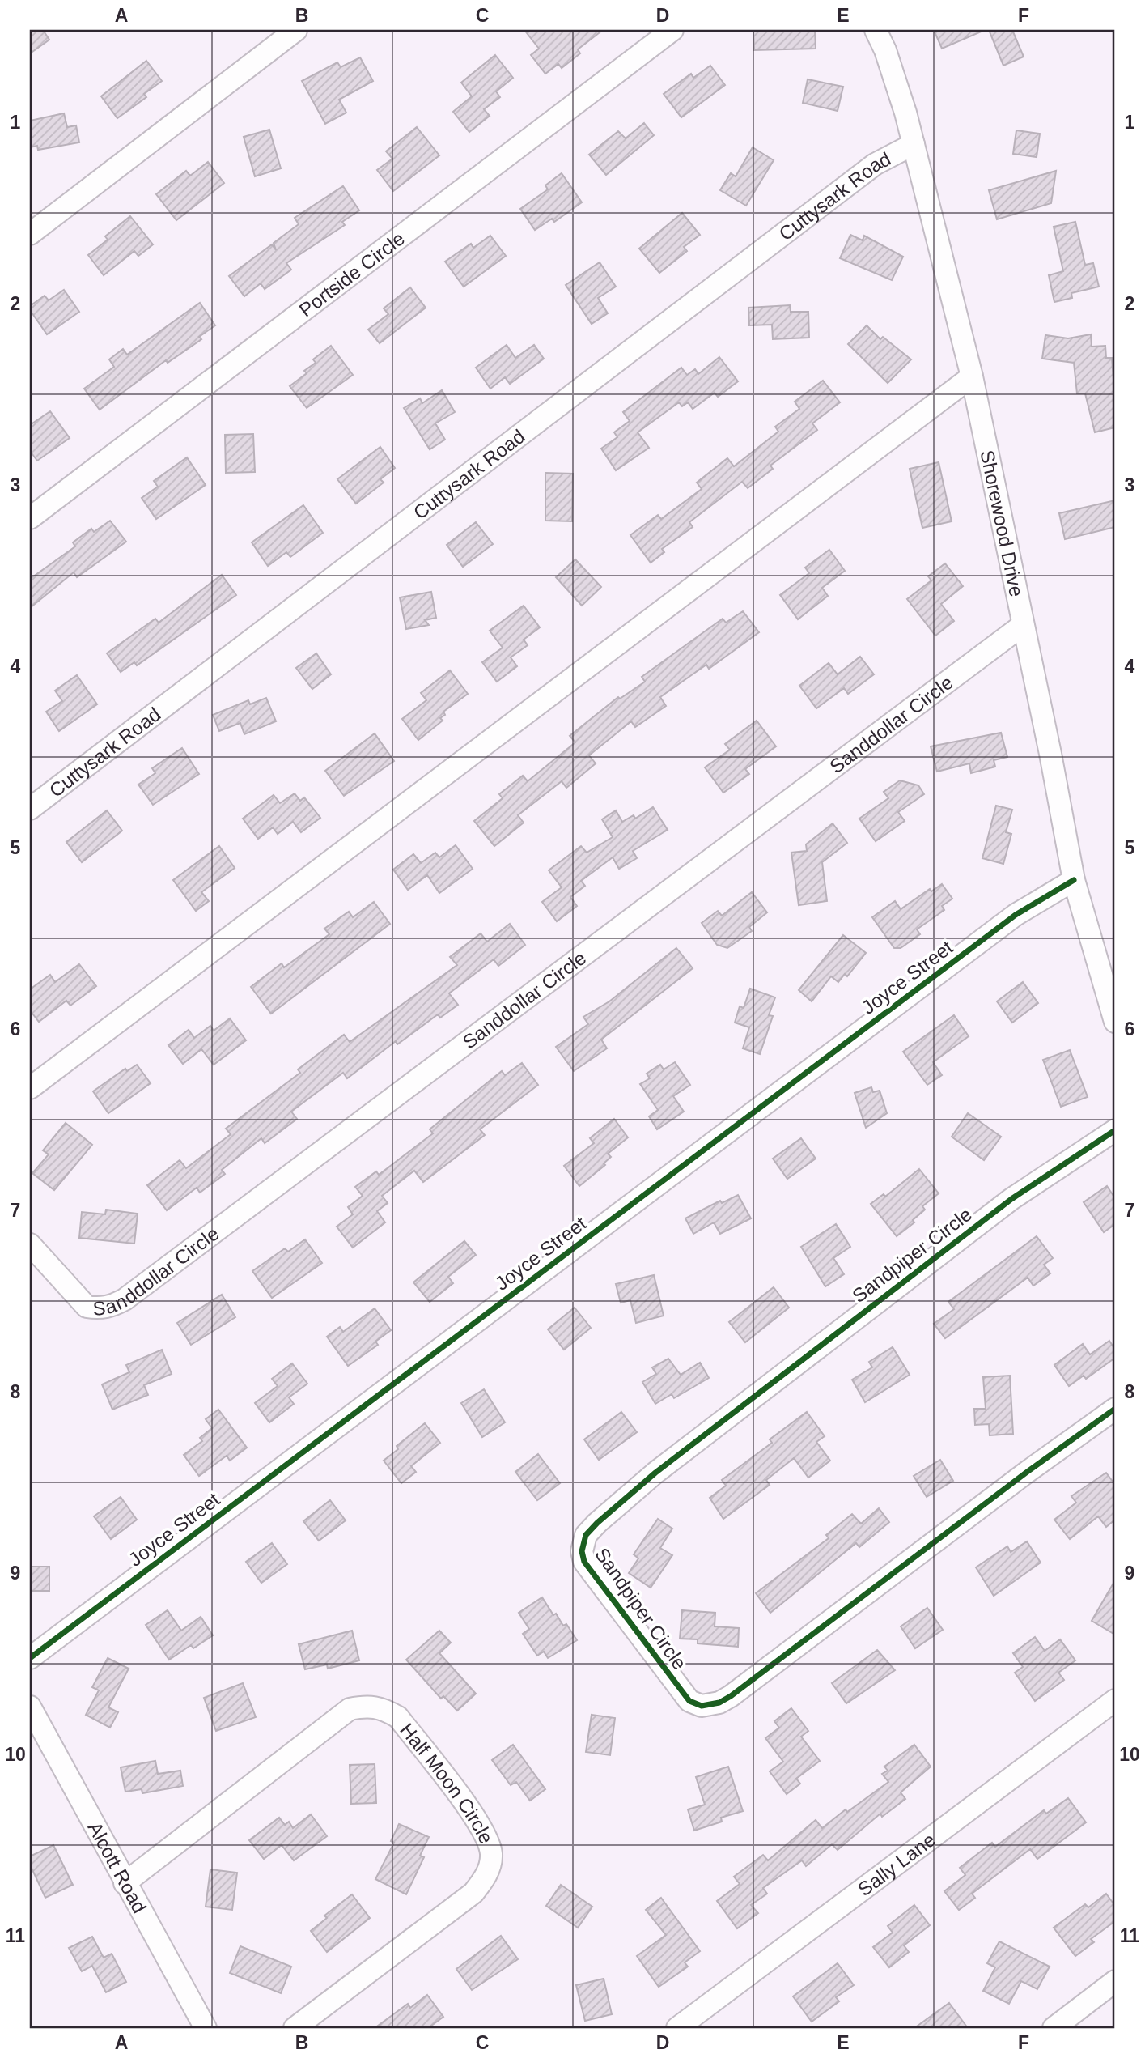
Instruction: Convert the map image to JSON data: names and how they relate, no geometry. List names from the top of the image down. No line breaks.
{"streets":{"street":["Cuttysark Road","Portside Circle","Shorewood Drive","Sanddollar Circle","Joyce Street","Sandpiper Circle","Half Moon Circle","Sally Lane","Alcott Road"]},"crossings":[["Cuttysark Road","Shorewood Drive"],["Shorewood Drive","Sanddollar Circle"],["Shorewood Drive","Joyce Street"],["Half Moon Circle","Alcott Road"]],"grid":{"columns":["A","B","C","D","E","F"],"rows":["1","2","3","4","5","6","7","8","9","10","11"]}}
